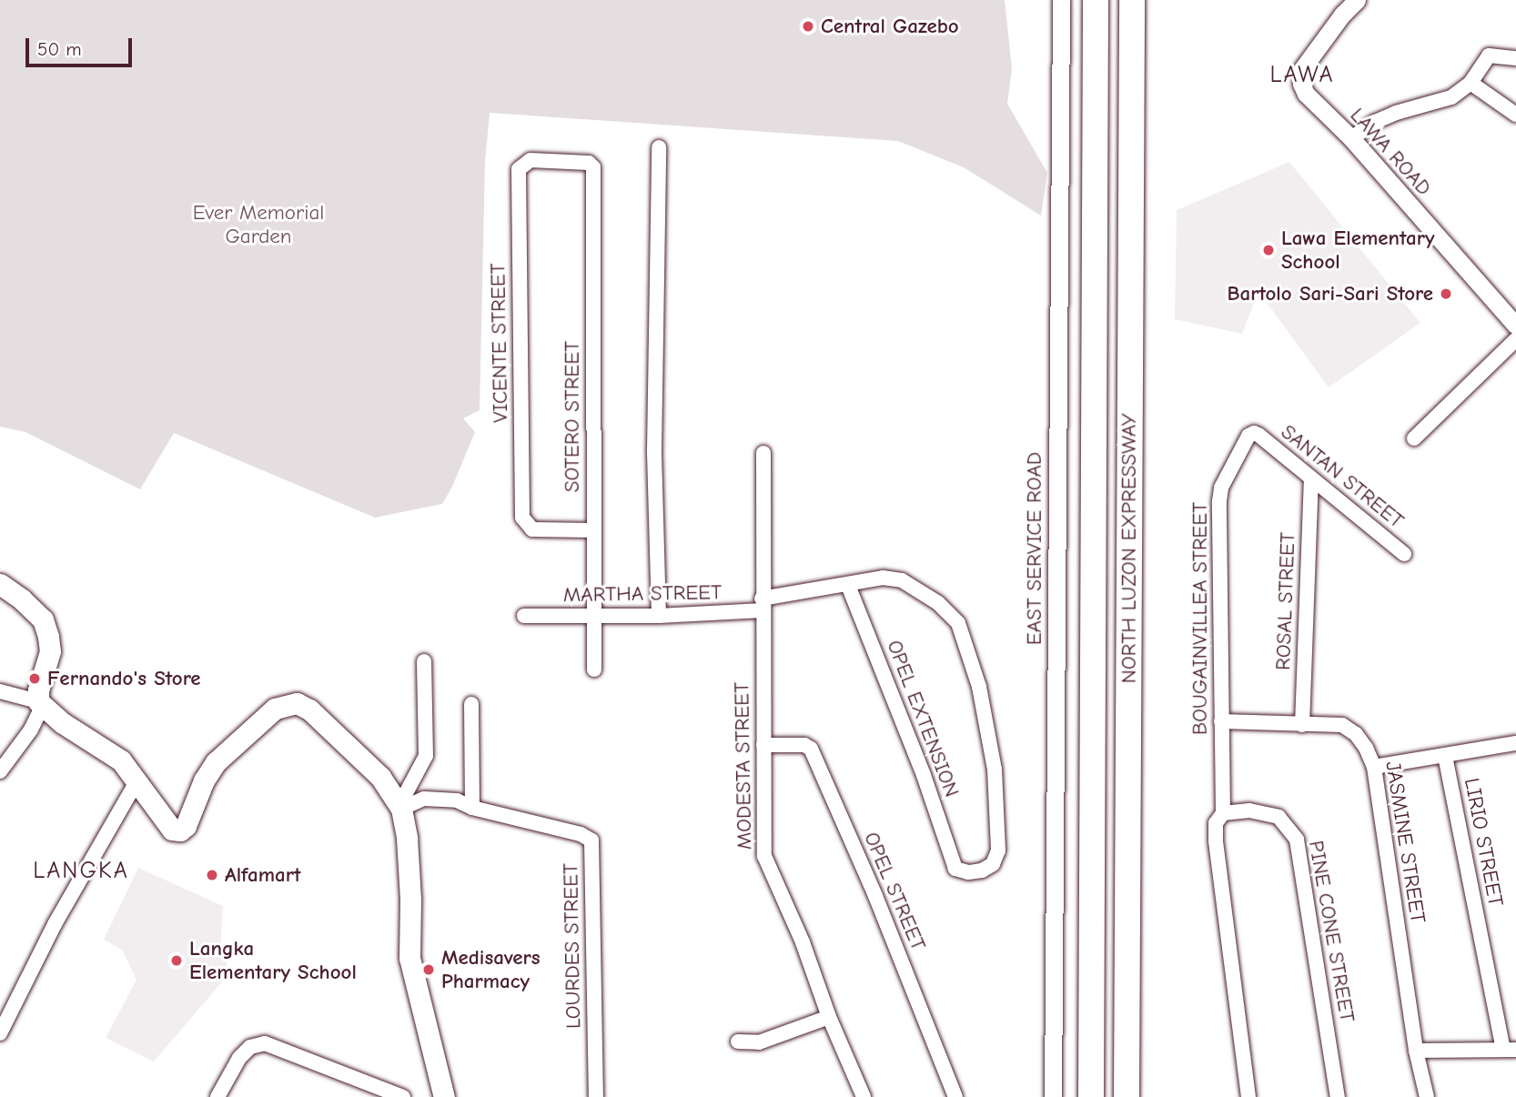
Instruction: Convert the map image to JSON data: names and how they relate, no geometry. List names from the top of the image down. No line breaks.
{"streets":{"highway":["NORTH LUZON EXPRESSWAY"],"street":["LAWA ROAD","VICENTE STREET","SOTERO STREET","SANTAN STREET","EAST SERVICE ROAD","MARTHA STREET","ROSAL STREET","BOUGAINVILLEA STREET","OPEL EXTENSION","MODESTA STREET","JASMINE STREET","LIRIO STREET","OPEL STREET","PINE CONE STREET","LOURDES STREET"]},"crossings":[["VICENTE STREET","SOTERO STREET"],["SOTERO STREET","MARTHA STREET"],["SANTAN STREET","ROSAL STREET"],["SANTAN STREET","BOUGAINVILLEA STREET"],["MARTHA STREET","OPEL EXTENSION"],["MARTHA STREET","MODESTA STREET"],["ROSAL STREET","JASMINE STREET"],["BOUGAINVILLEA STREET","JASMINE STREET"],["BOUGAINVILLEA STREET","PINE CONE STREET"],["MODESTA STREET","OPEL STREET"]],"districts":["LAWA","LANGKA"],"parks":["Ever Memorial Garden"],"places":["Central Gazebo","Lawa Elementary School","Bartolo Sari-Sari Store","Fernando's Store","Alfamart","Langka Elementary School","Medisavers Pharmacy"],"scale_bar":"50 m"}
